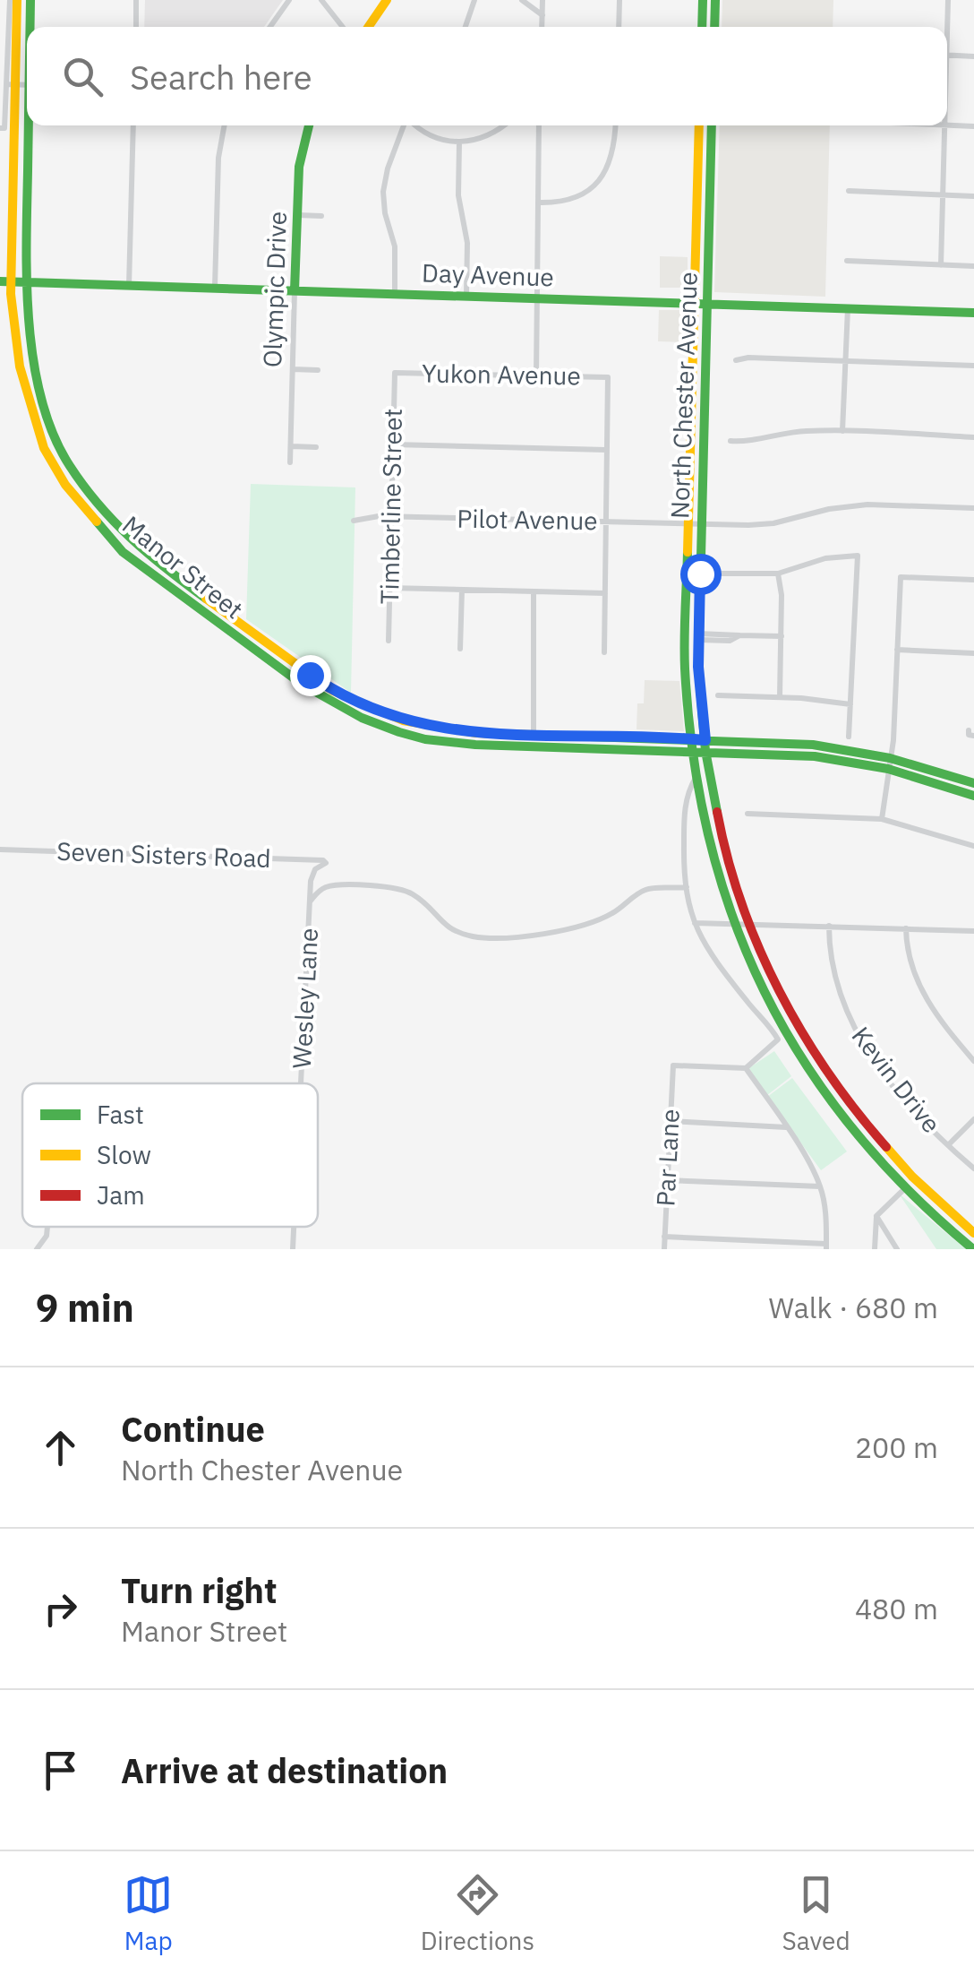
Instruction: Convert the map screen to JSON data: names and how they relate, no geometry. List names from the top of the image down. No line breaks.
{"streets":{"main road":["Day Avenue","Olympic Drive","North Chester Avenue","Manor Street"],"street":["Yukon Avenue","Timberline Street","Pilot Avenue","Seven Sisters Road","Wesley Lane","Kevin Drive","Par Lane"]},"crossings":[["Day Avenue","Olympic Drive"],["Day Avenue","North Chester Avenue"],["Day Avenue","Manor Street"],["Yukon Avenue","Timberline Street"],["North Chester Avenue","Pilot Avenue"],["North Chester Avenue","Manor Street"],["Timberline Street","Pilot Avenue"],["Seven Sisters Road","Wesley Lane"]],"legend":["Fast","Slow","Jam"],"page":{"search":"Search here","heading":["9 min","Walk · 680 m"],"list":[["Continue","North Chester Avenue","200 m"],["Turn right","Manor Street","480 m"],"Arrive at destination"],"nav":["Map","Directions","Saved"]}}
